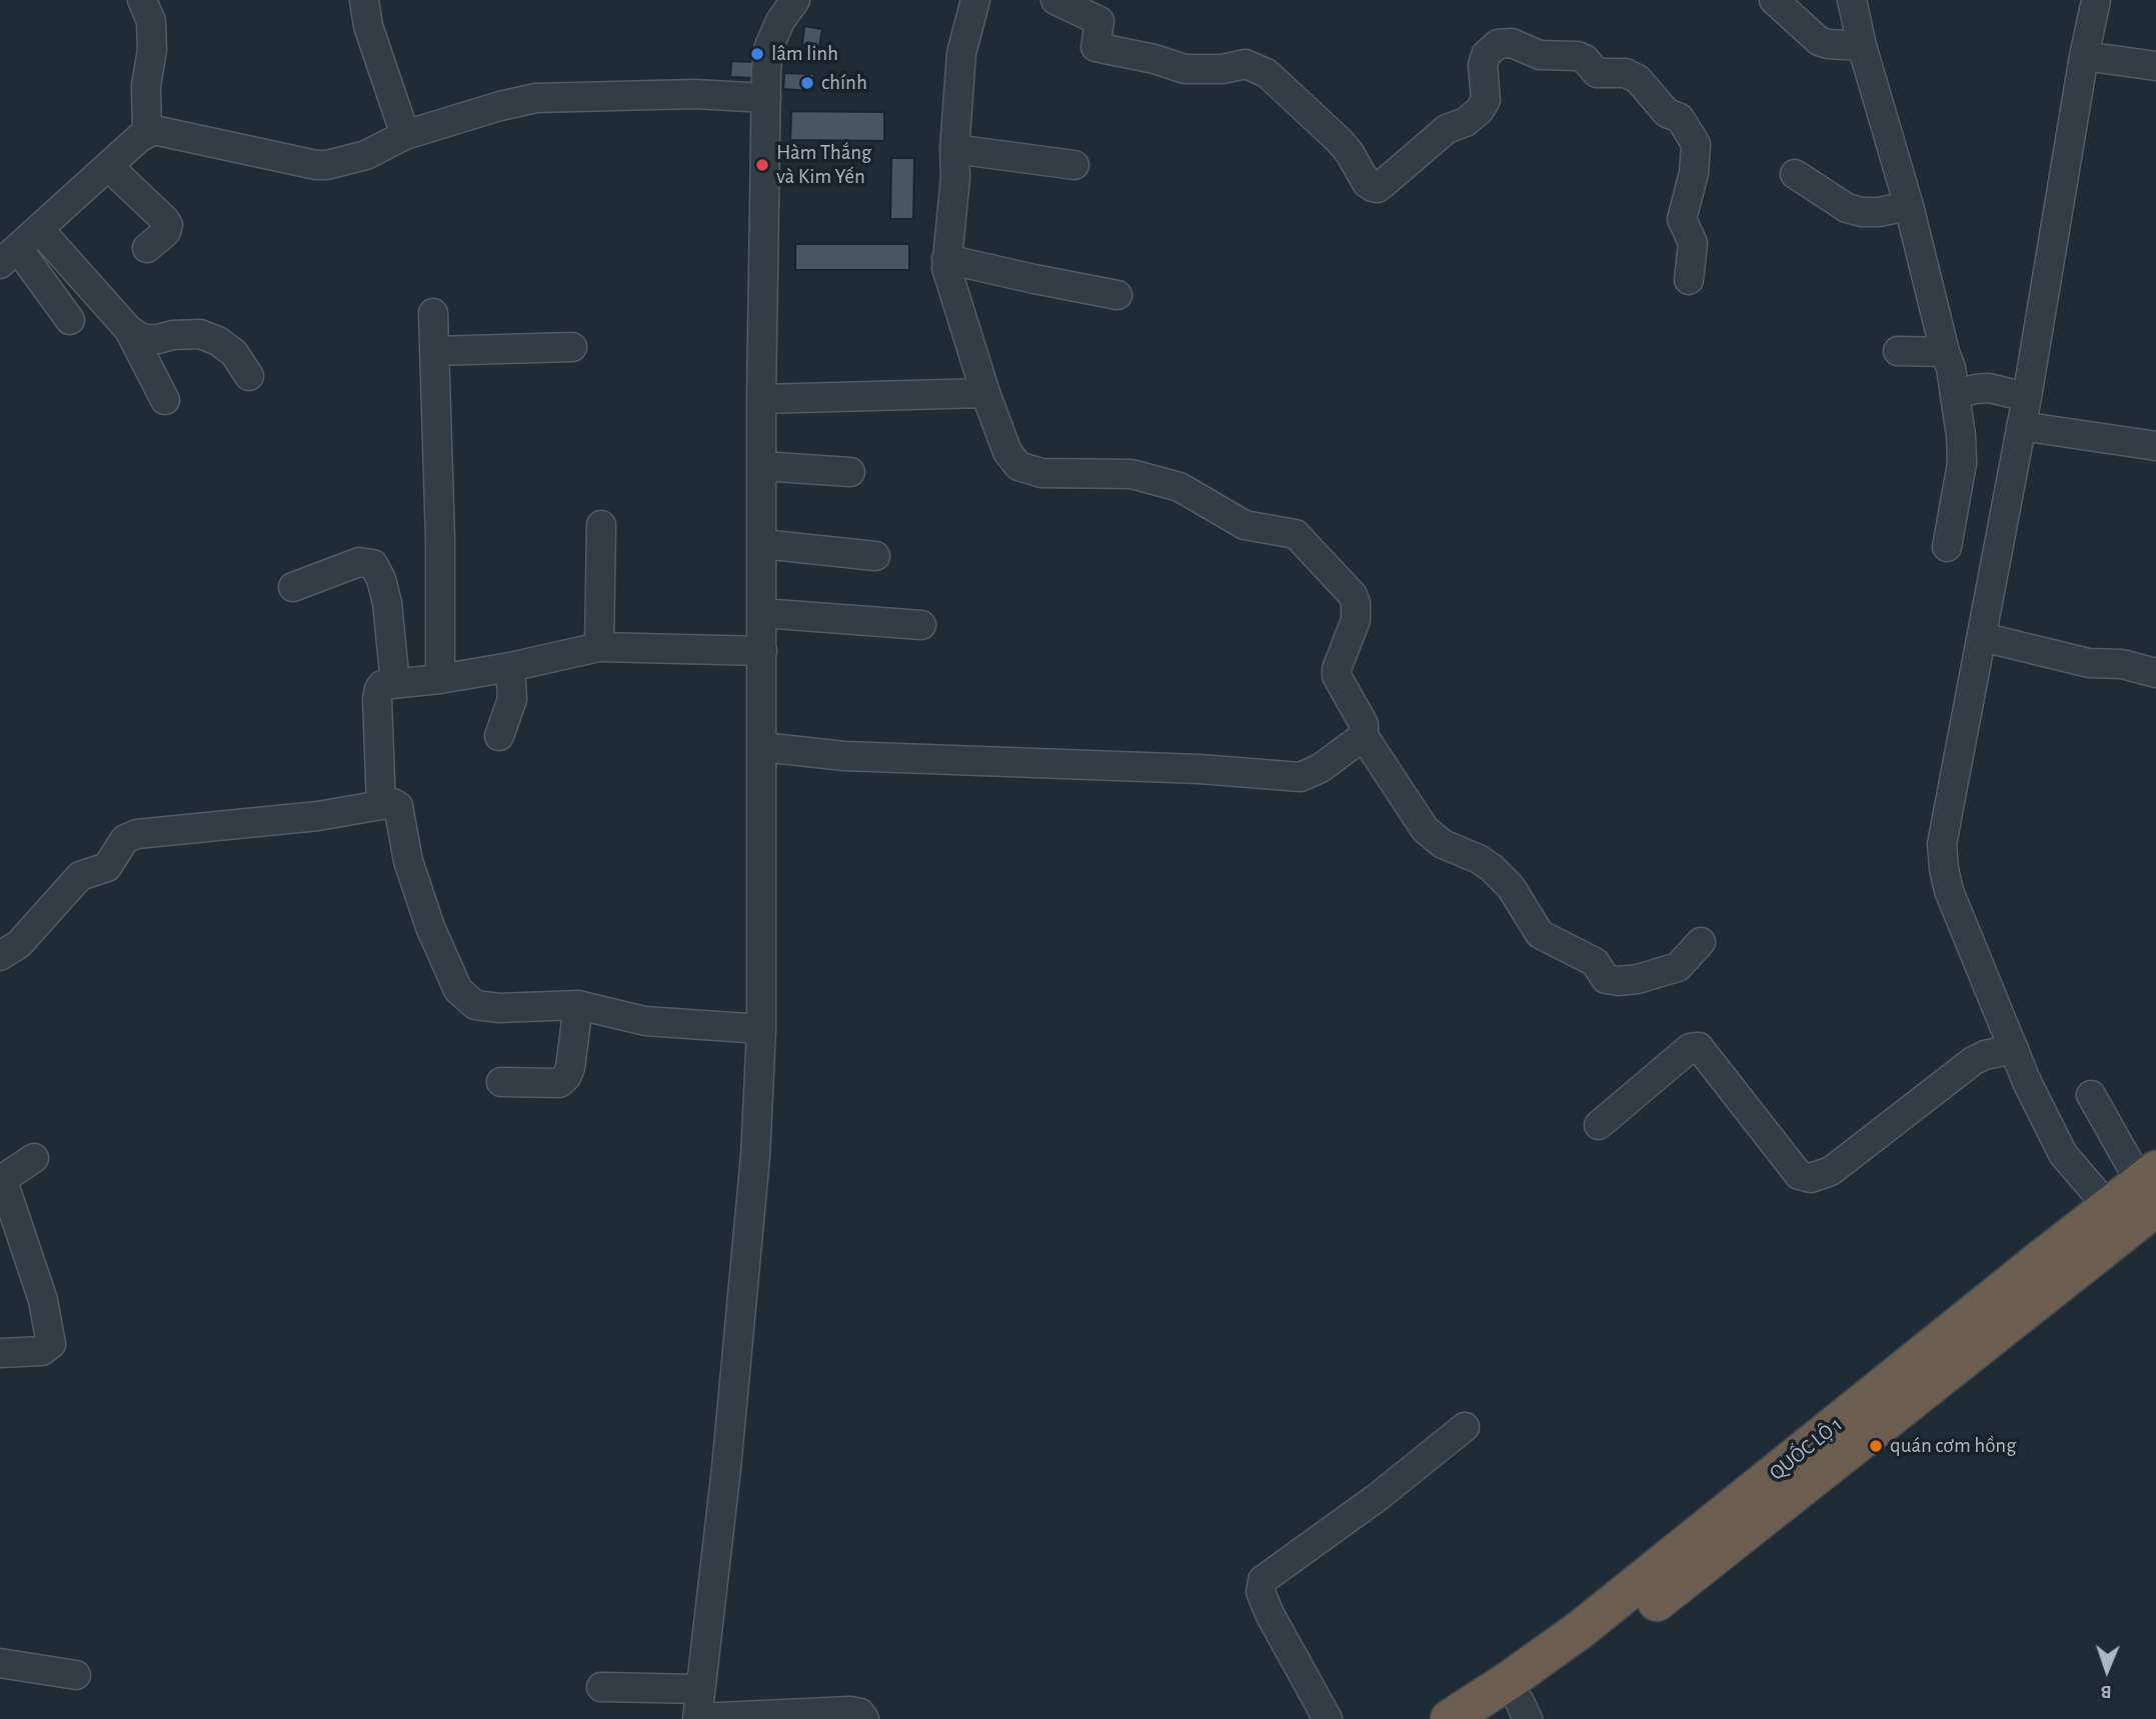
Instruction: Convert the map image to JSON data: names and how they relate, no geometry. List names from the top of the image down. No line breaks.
{"streets":{"highway":["QUỐC LỘ 1"]},"places":["lâm linh","chính","Hàm Thắng và Kim Yến","quán cơm hồng"],"north":"bottom"}
